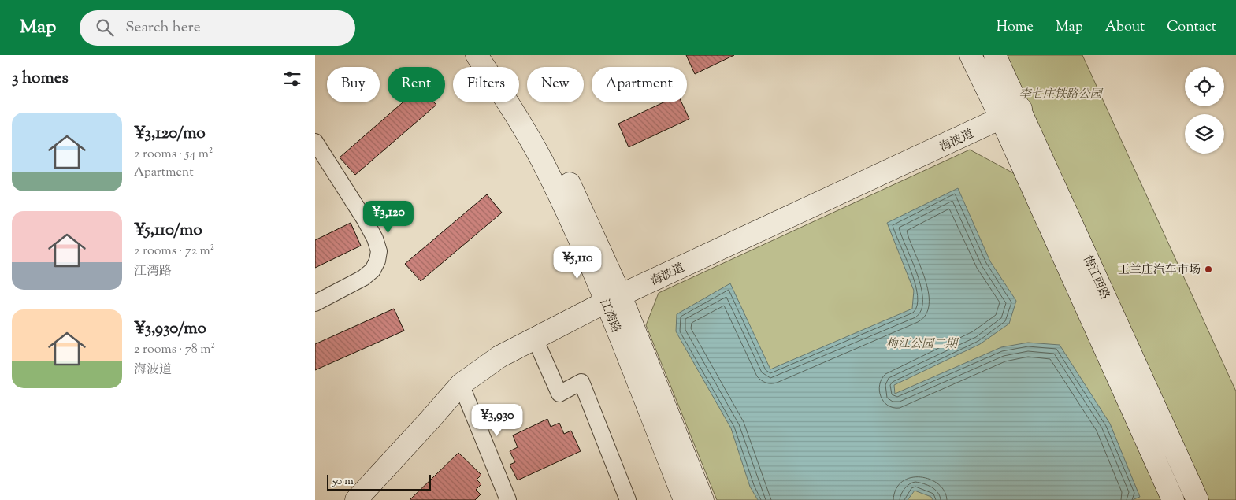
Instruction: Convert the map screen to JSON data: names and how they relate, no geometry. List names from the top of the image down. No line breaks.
{"streets":{"main road":["海波道","梅江西路","江湾路"]},"crossings":[["海波道","梅江西路"],["海波道","江湾路"]],"parks":["李七庄铁路公园","梅江公园二期"],"places":["王兰庄汽车市场"],"scale_bar":"50 m","page":{"header":"Map","search":"Search here","nav":["Home","Map","About","Contact"],"heading":"3 homes","chip":["Buy","Rent","Filters","New","Apartment"],"list":[{"name":"¥3,120/mo","note":"2 rooms · 54 m² · Apartment"},{"name":"¥5,110/mo","note":"2 rooms · 72 m² · 江湾路"},{"name":"¥3,930/mo","note":"2 rooms · 78 m² · 海波道"}],"price":["¥3,120","¥5,110","¥3,930"],"scale":"50 m"}}
